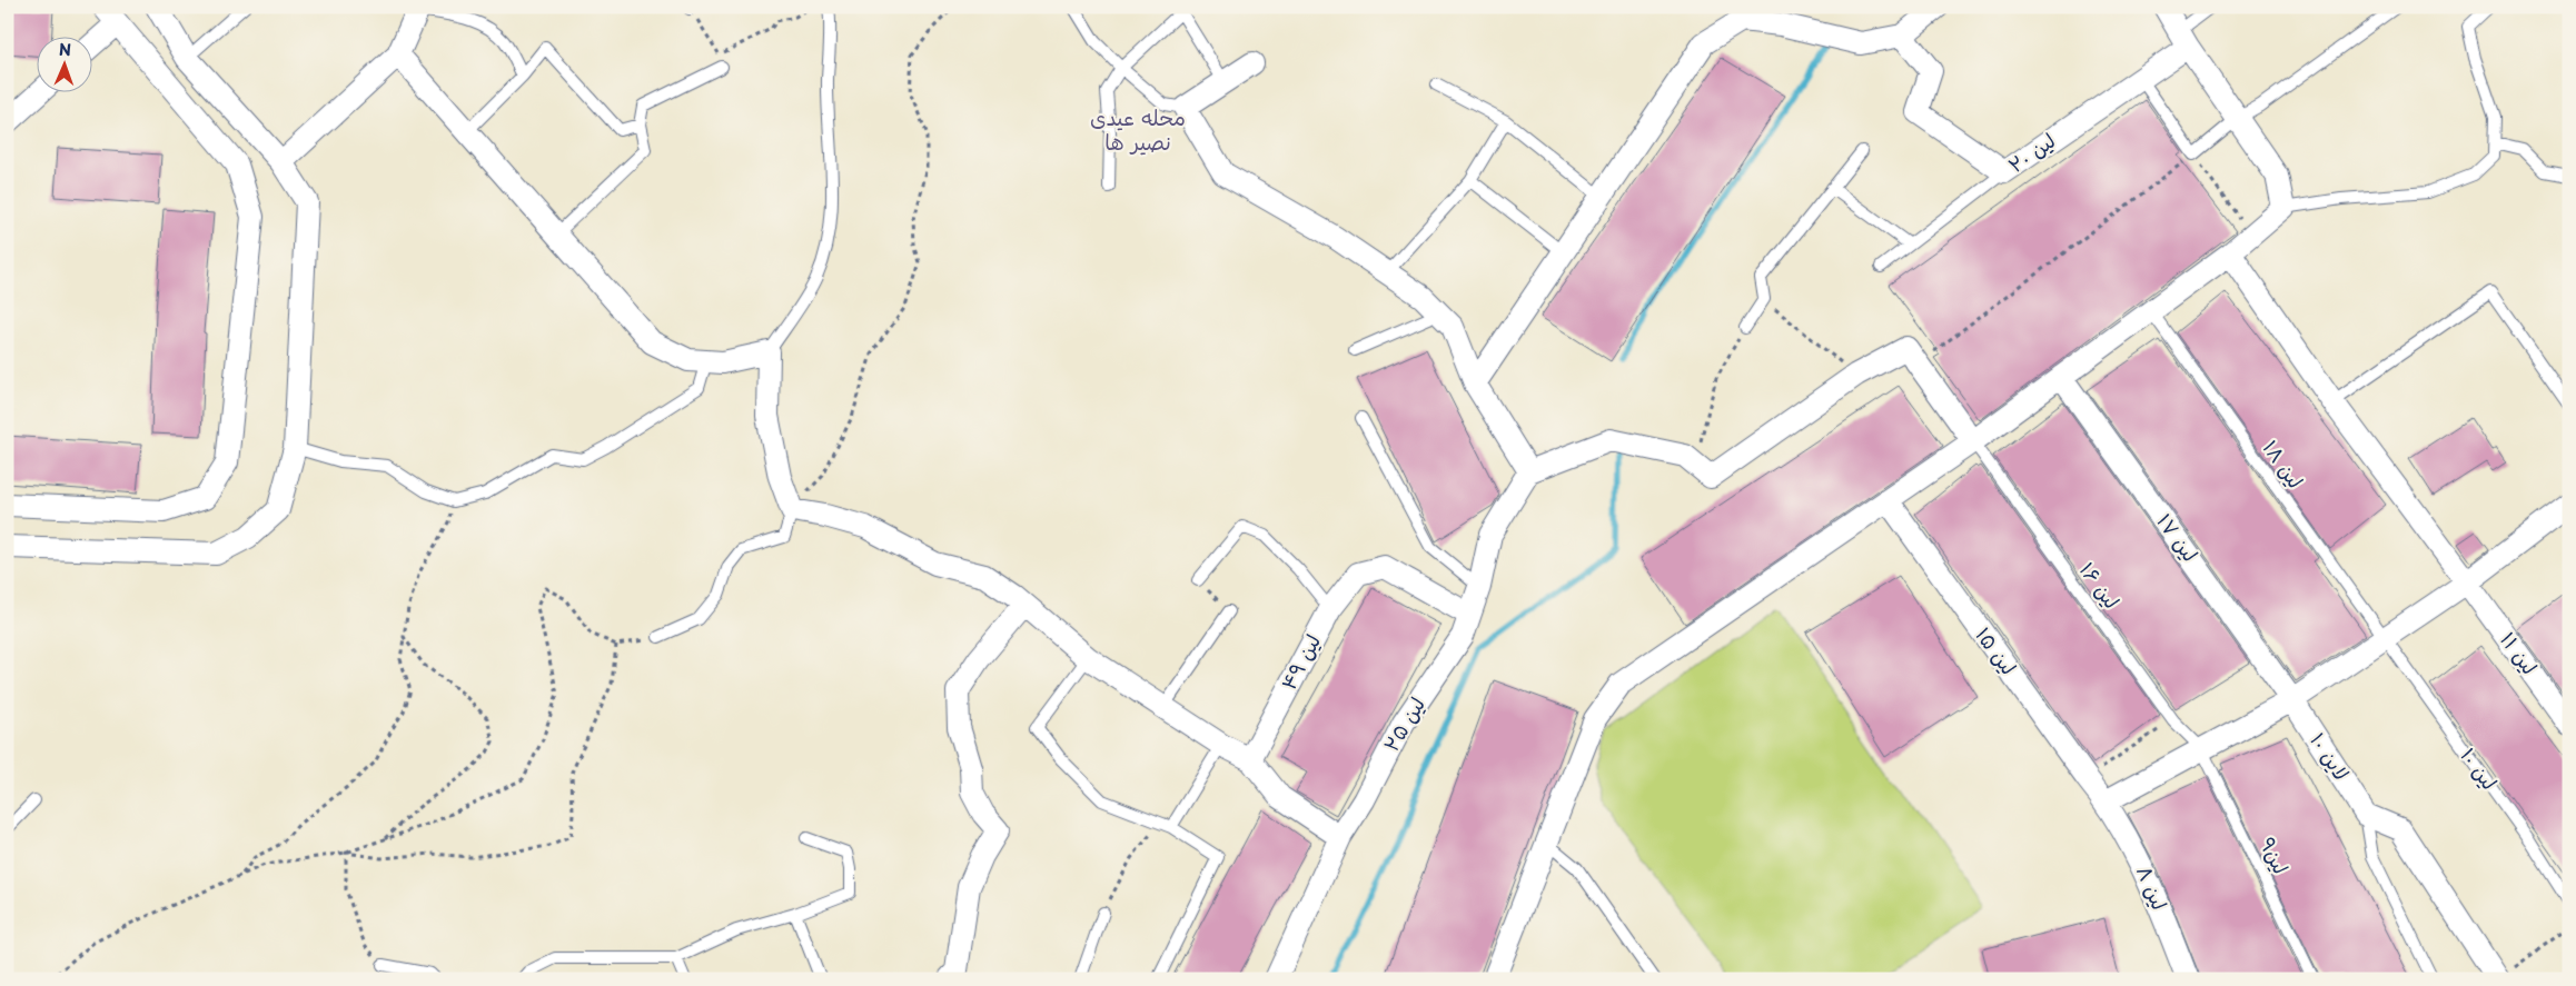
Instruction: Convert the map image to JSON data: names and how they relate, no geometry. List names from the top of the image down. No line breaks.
{"streets":{"street":["لین ۲۰","لین ۱۷","لین ۱۵","لین ۱۱","لین ۴۹","لین ۲۵","لاین ۱۰","لین ۸"],"lane":["لین ۱۸","لین ۱۶","لین ۱۰","لین۹"]},"crossings":[["لین ۱۸","لین ۱۰"],["لین ۱۷","لاین ۱۰"],["لین ۱۶","لین۹"],["لین ۱۵","لین ۸"],["لین ۴۹","لین ۲۵"]],"districts":["محله عیدی نصیر ها"],"north":"top"}
